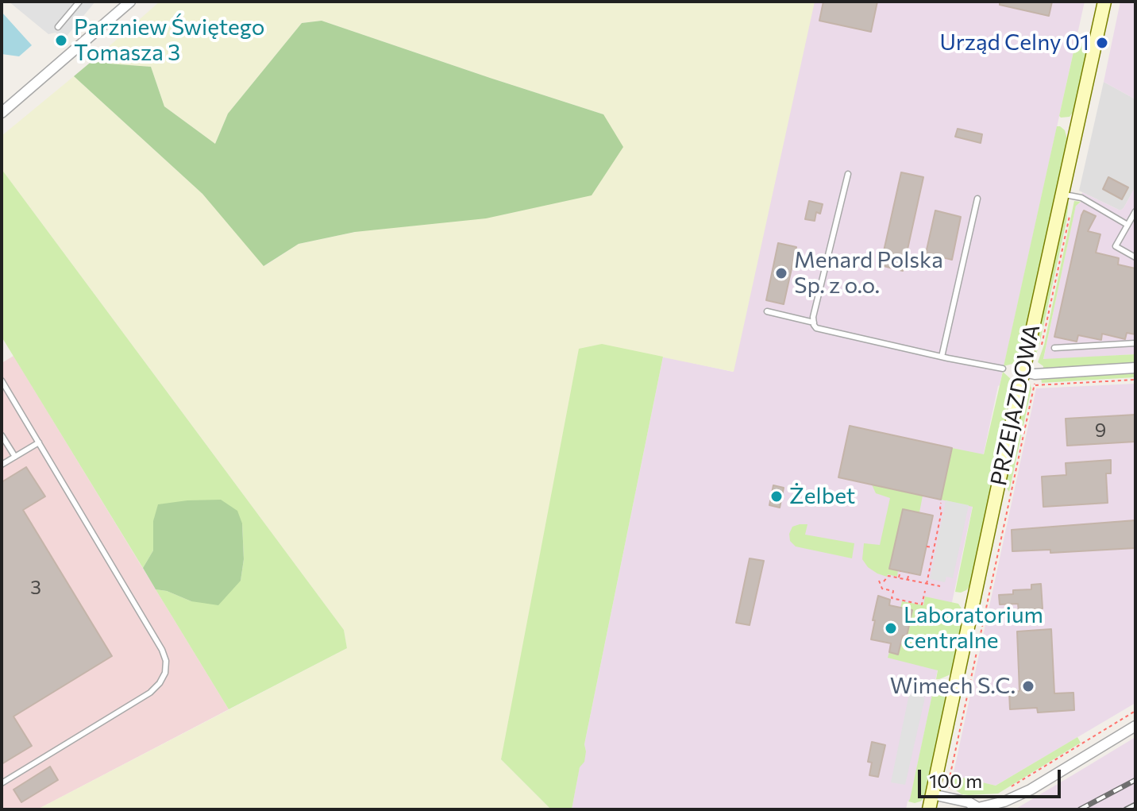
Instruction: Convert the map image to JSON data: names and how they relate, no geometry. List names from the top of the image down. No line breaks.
{"streets":{"street":["PRZEJAZDOWA"]},"places":["Parzniew Świętego Tomasza 3","Urząd Celny 01","Menard Polska Sp. z o.o.","Żelbet","Laboratorium centralne","Wimech S.C."],"house_numbers":["9","3"],"scale_bar":"100 m"}
